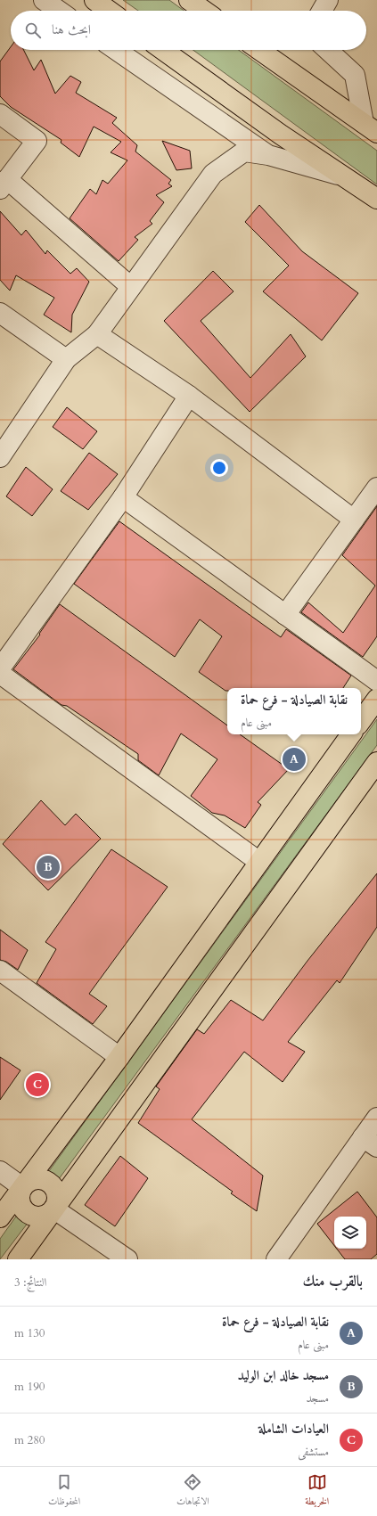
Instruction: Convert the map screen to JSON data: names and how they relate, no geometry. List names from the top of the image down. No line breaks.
{"page":{"search":"ابحث هنا","popup":["نقابة الصيادلة - فرع حماة","مبنى عام"],"pins":["A","B","C"],"heading":["بالقرب منك","النتائج: 3"],"list":[{"mark":"A","name":"نقابة الصيادلة - فرع حماة","note":"مبنى عام","value":"130 m"},{"mark":"B","name":"مسجد خالد ابن الوليد","note":"مسجد","value":"190 m"},{"mark":"C","name":"العيادات الشاملة","note":"مستشفى","value":"280 m"}],"nav":["الخريطة","الاتجاهات","المحفوظات"]}}
